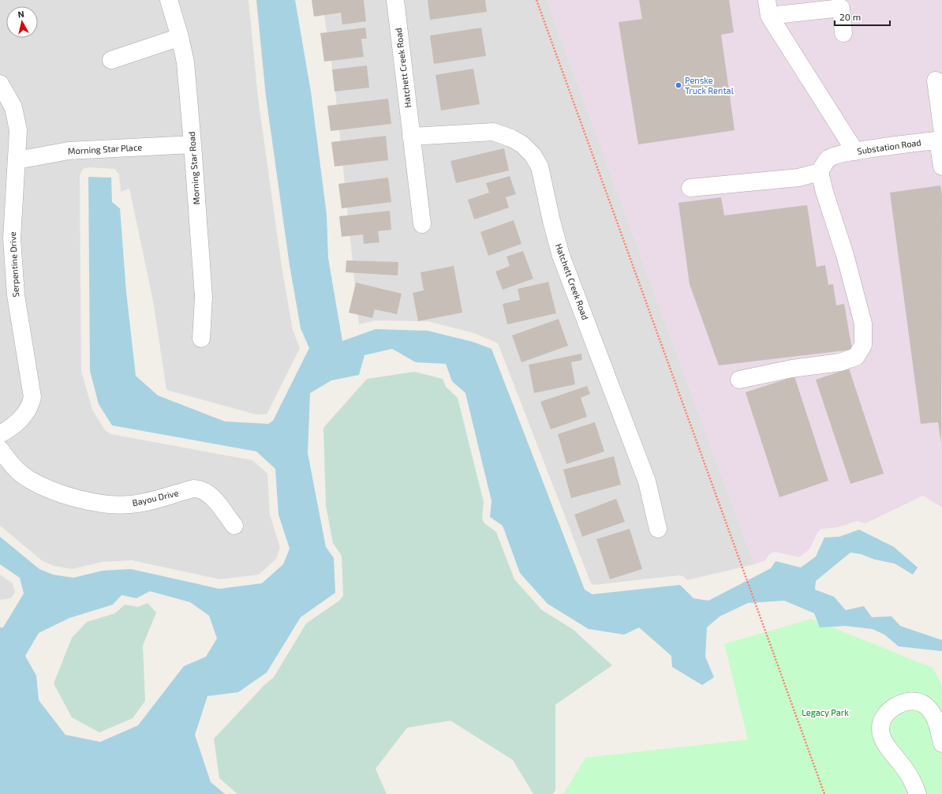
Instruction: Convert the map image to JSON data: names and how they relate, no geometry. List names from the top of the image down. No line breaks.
{"streets":{"street":["Hatchett Creek Road","Substation Road","Morning Star Place","Morning Star Road","Serpentine Drive","Bayou Drive"]},"crossings":[["Morning Star Place","Morning Star Road"],["Morning Star Place","Serpentine Drive"]],"parks":["Legacy Park"],"places":["Penske Truck Rental"],"scale_bar":"20 m","north":"top"}
